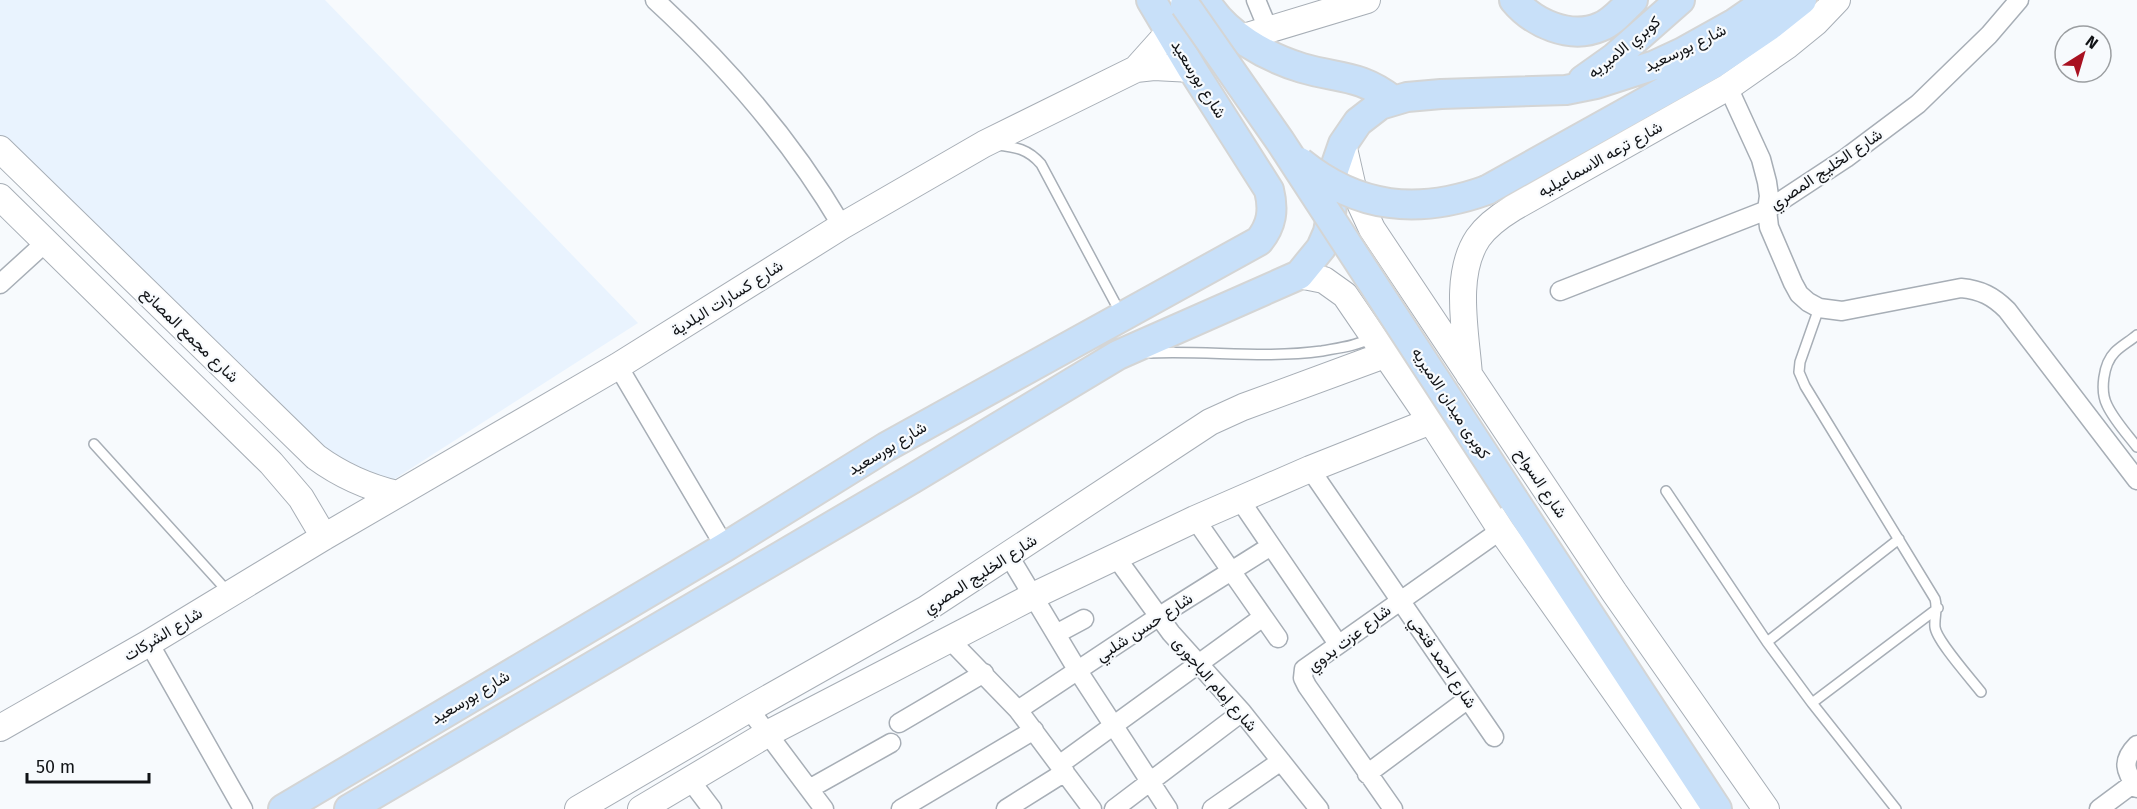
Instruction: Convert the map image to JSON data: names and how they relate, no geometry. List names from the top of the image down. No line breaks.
{"streets":{"main road":["كوبري الاميريه","شارع بورسعيد","شارع ترعه الاسماعيليه","شارع الخليج المصري","شارع كسارات البلدية","شارع مجمع المصانع","كوبرى ميدان الاميريه","شارع السواح","شارع الشركات"],"street":["شارع حسن شلبي","شارع عزت بدوي","شارع احمد فتحي","شارع إمام الباجورى"]},"crossings":[["كوبري الاميريه","شارع بورسعيد"],["شارع بورسعيد","شارع الخليج المصري"],["شارع بورسعيد","شارع كسارات البلدية"],["شارع بورسعيد","شارع السواح"],["شارع ترعه الاسماعيليه","شارع السواح"],["شارع كسارات البلدية","شارع مجمع المصانع"],["شارع كسارات البلدية","شارع الشركات"],["شارع حسن شلبي","شارع إمام الباجورى"],["شارع عزت بدوي","شارع احمد فتحي"]],"scale_bar":"50 m","north":"top right"}
